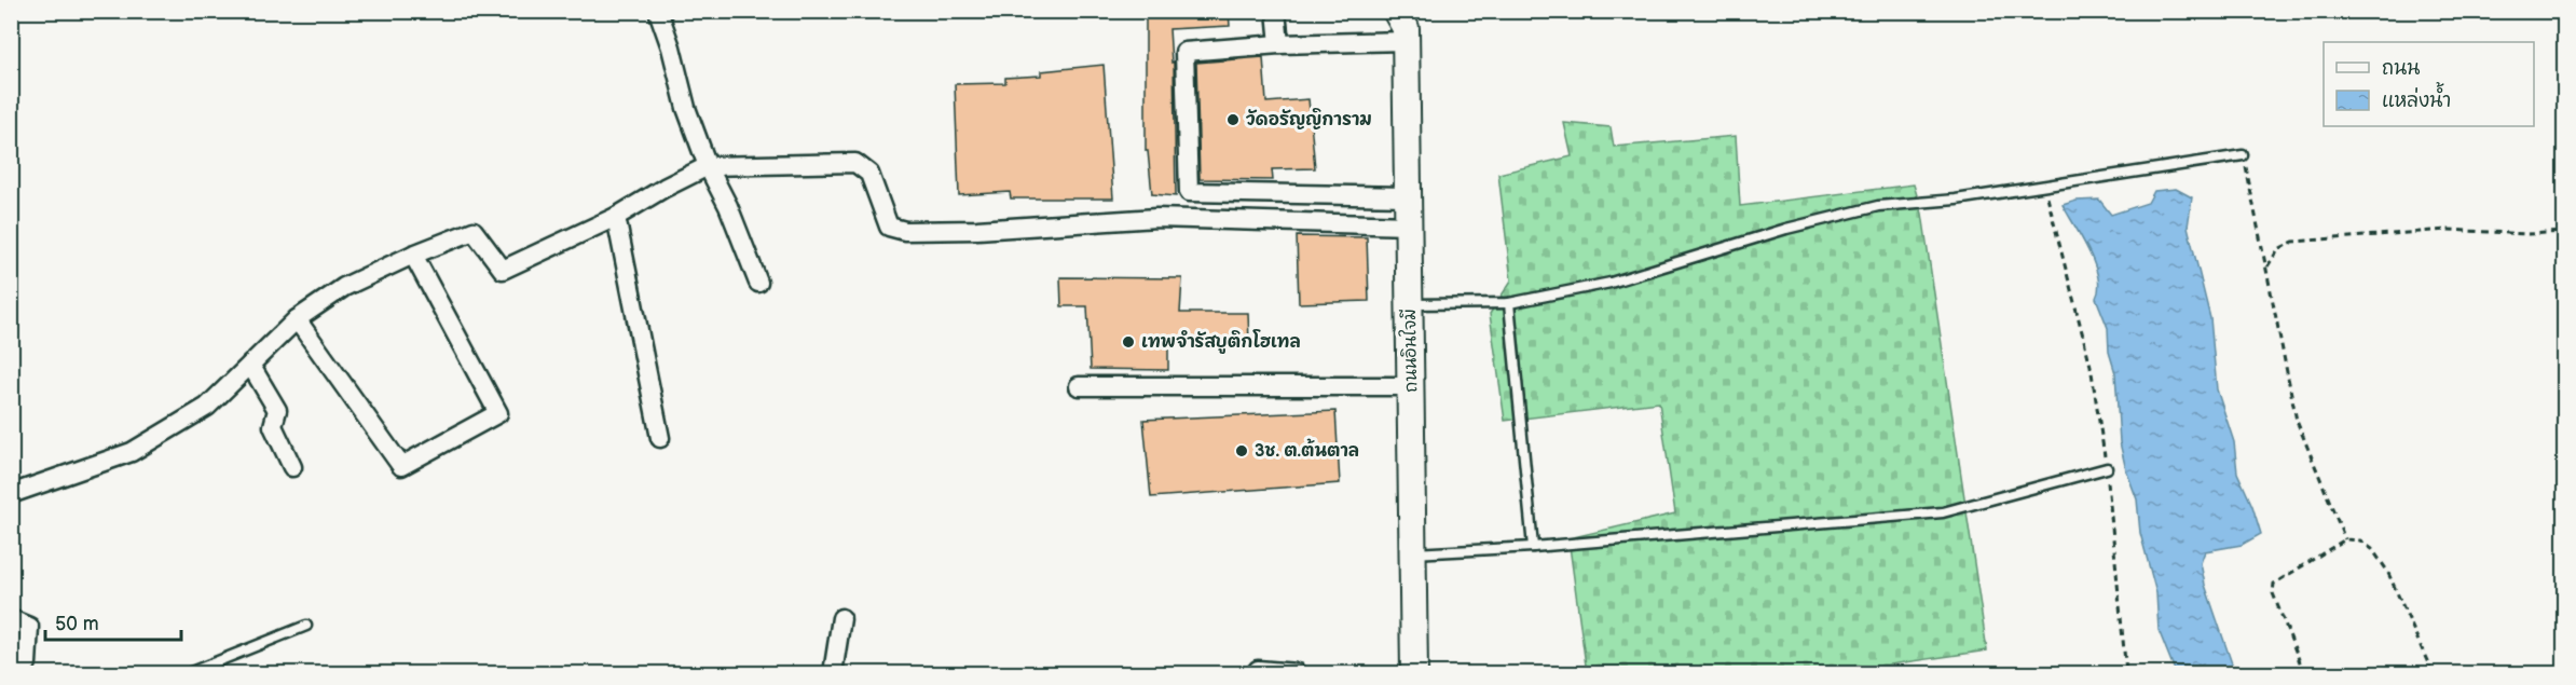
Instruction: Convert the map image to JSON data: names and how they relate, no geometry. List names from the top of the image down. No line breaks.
{"streets":{"main road":["ถนนอินใจมี"]},"places":["วัดอรัญญิการาม","เทพจำรัสบูติกโฮเทล","3ช. ต.ต้นตาล"],"legend":["ถนน","แหล่งน้ำ"],"scale_bar":"50 m"}
